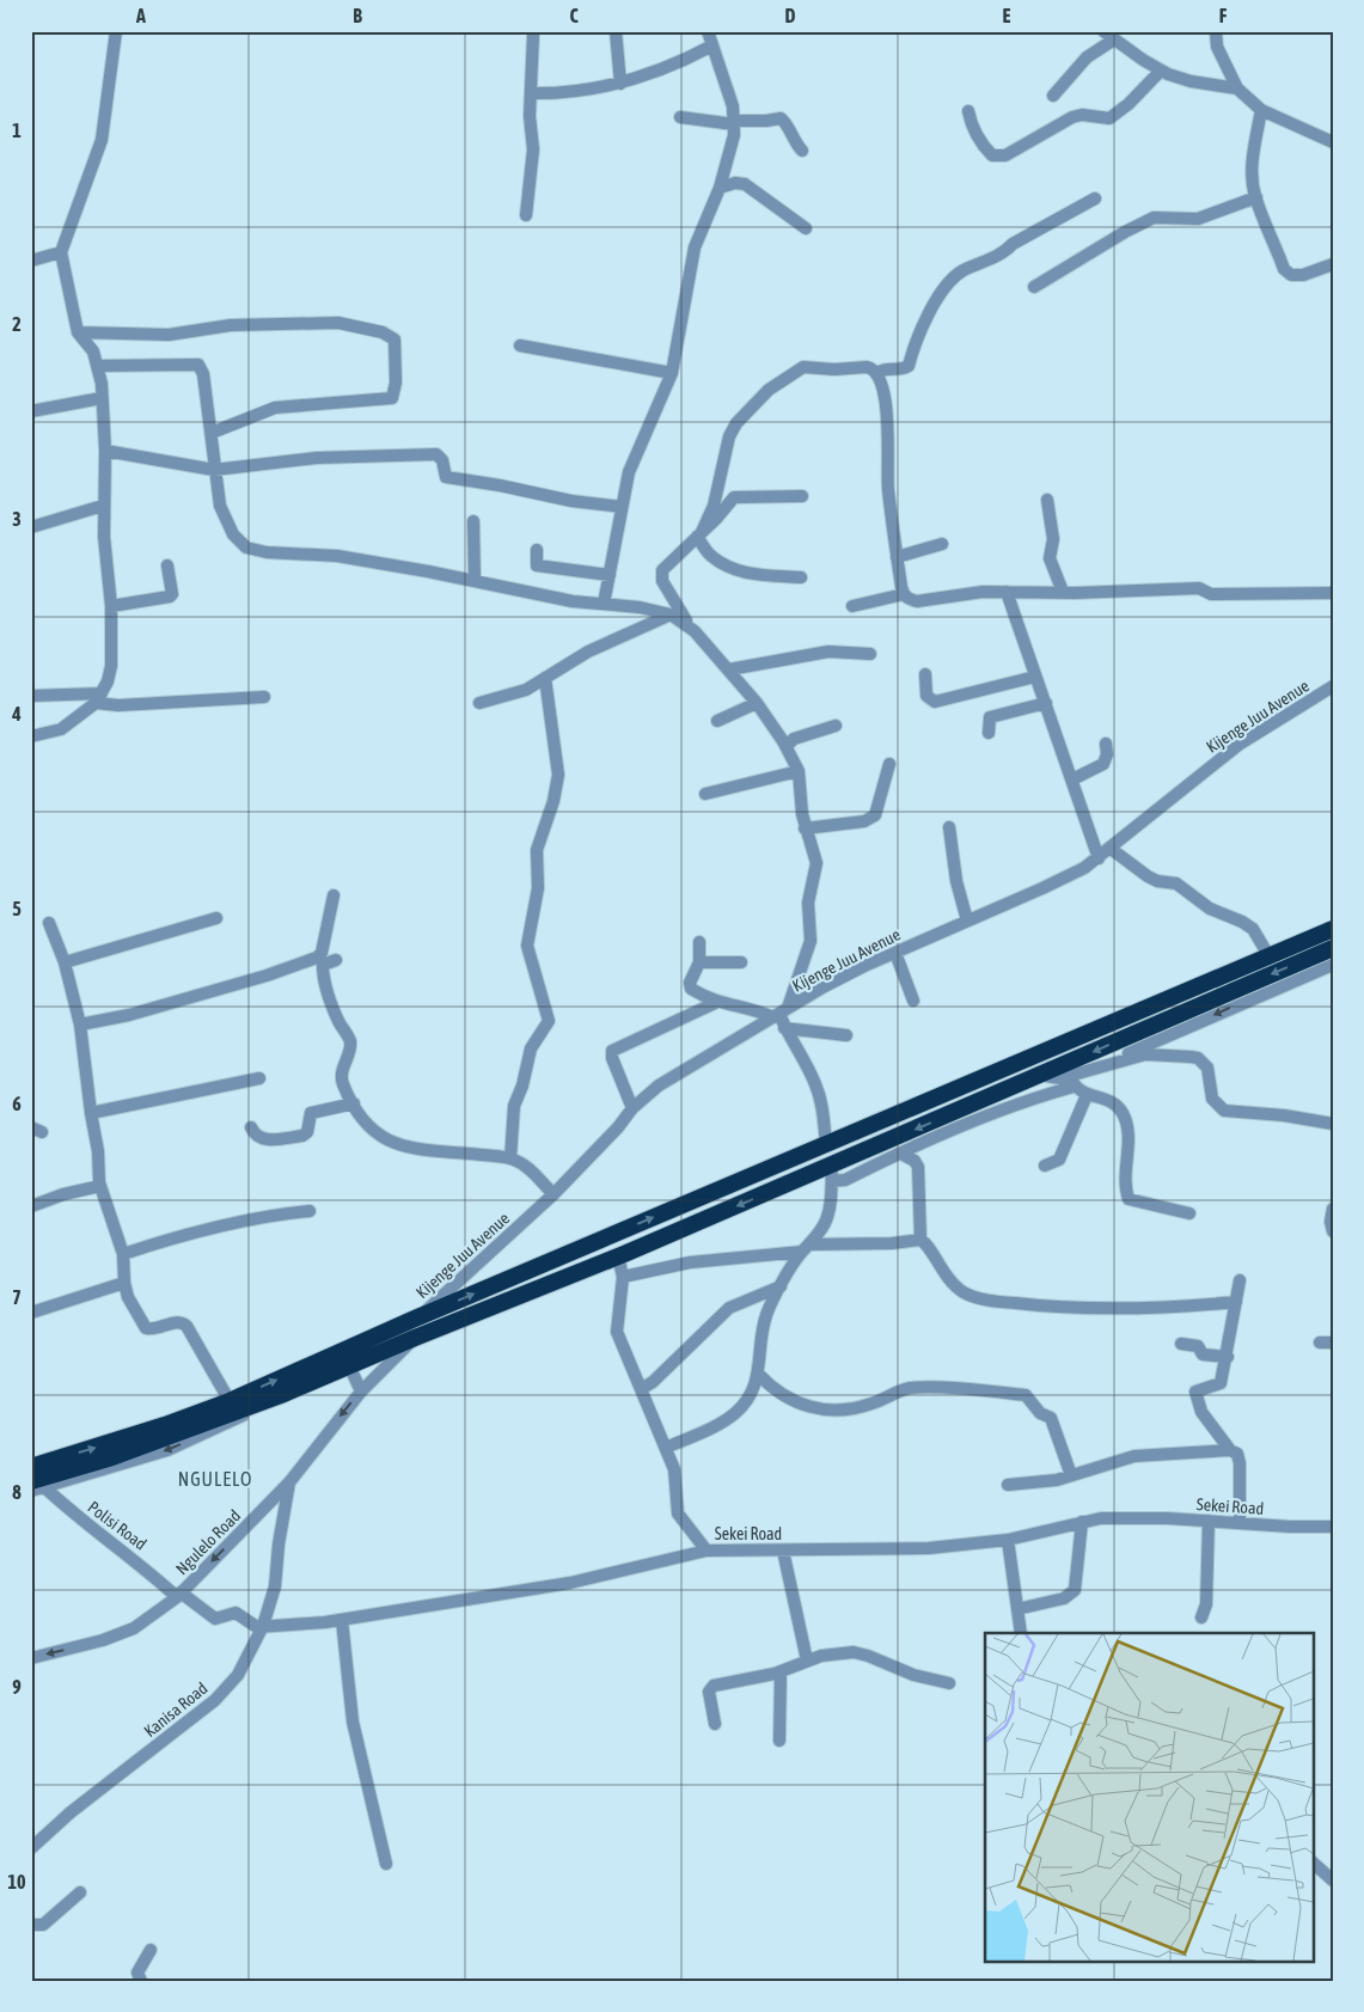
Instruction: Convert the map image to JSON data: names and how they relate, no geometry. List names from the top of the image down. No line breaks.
{"streets":{"street":["Kijenge Juu Avenue","Sekei Road","Polisi Road","Ngulelo Road","Kanisa Road"]},"crossings":[["Sekei Road","Polisi Road"],["Sekei Road","Ngulelo Road"],["Sekei Road","Kanisa Road"],["Polisi Road","Ngulelo Road"],["Ngulelo Road","Kanisa Road"]],"one_way":["Ngulelo Road"],"districts":["NGULELO"],"grid":{"columns":["A","B","C","D","E","F"],"rows":["1","2","3","4","5","6","7","8","9","10"]}}
